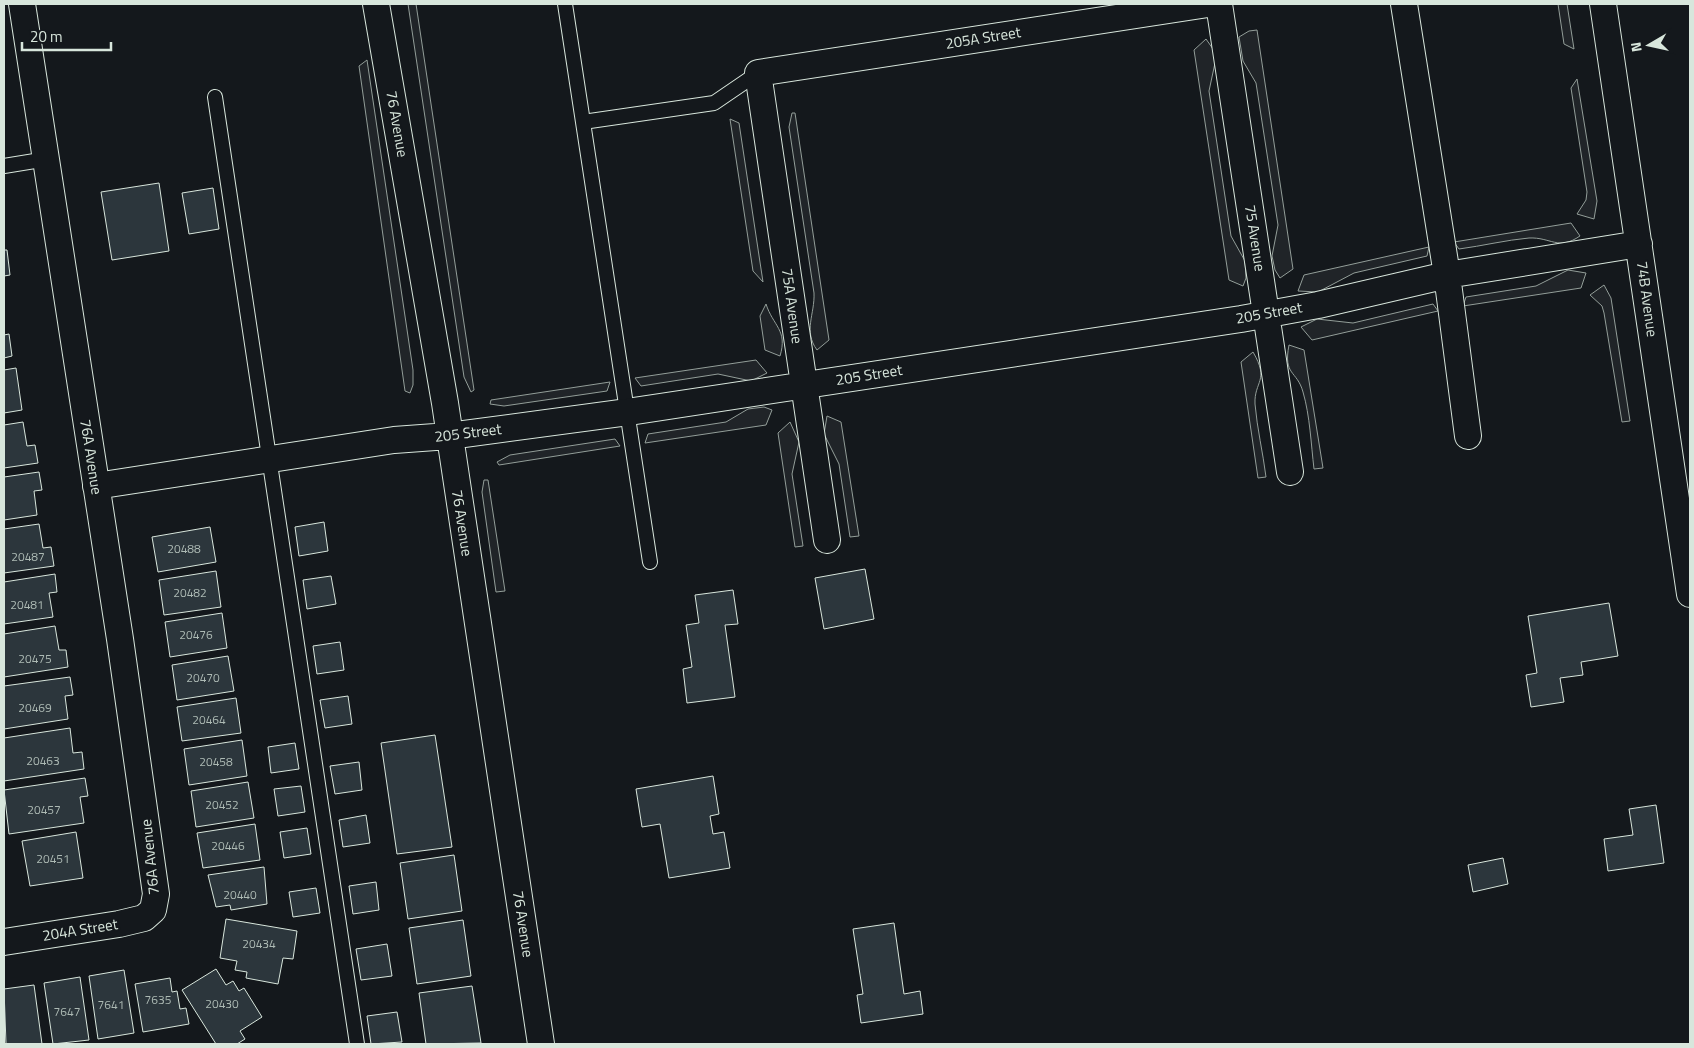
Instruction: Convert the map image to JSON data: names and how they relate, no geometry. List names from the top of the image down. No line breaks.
{"streets":{"street":["205A Street","76 Avenue","75 Avenue","74B Avenue","75A Avenue","205 Street","76A Avenue","204A Street"]},"crossings":[["205A Street","75A Avenue"],["76 Avenue","205 Street"],["75 Avenue","205 Street"],["74B Avenue","205 Street"],["75A Avenue","205 Street"],["205 Street","76A Avenue"],["76A Avenue","204A Street"]],"house_numbers":["20488","20487","20482","20481","20476","20475","20470","20469","20464","20463","20458","20452","20457","20446","20451","20440","20434","7635","20430","7641","7647"],"scale_bar":"20 m","north":"left"}
